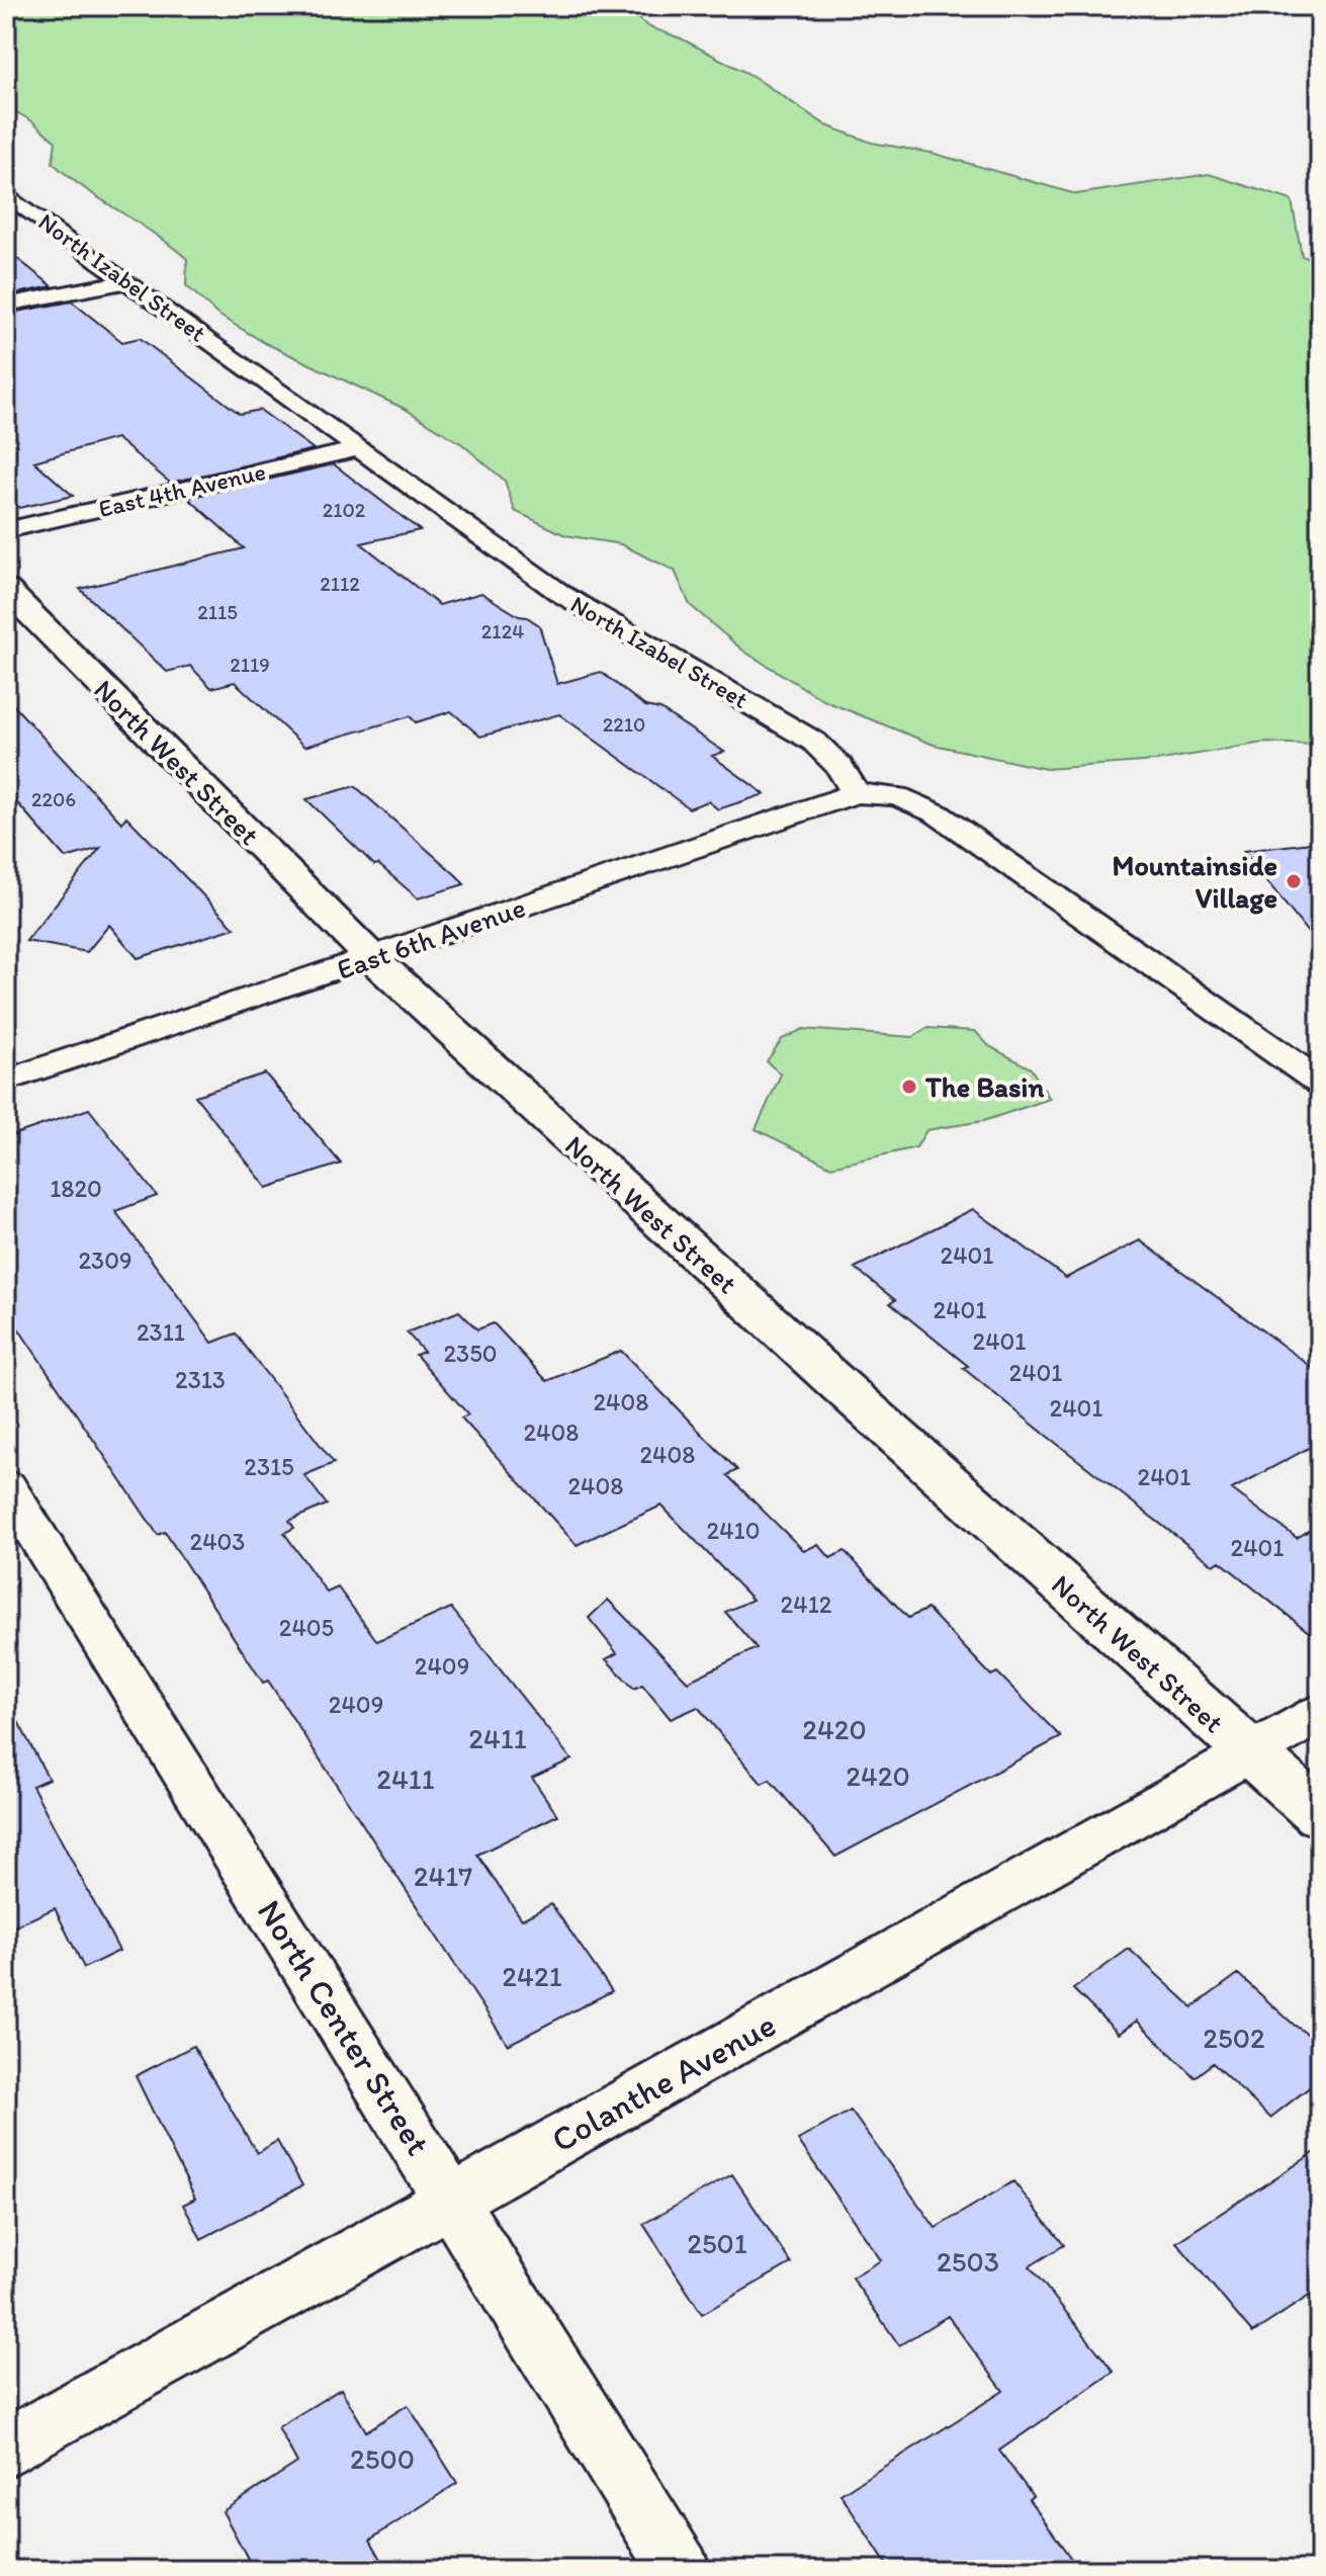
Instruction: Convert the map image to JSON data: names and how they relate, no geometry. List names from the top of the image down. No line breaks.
{"streets":{"street":["North Izabel Street","East 4th Avenue","North West Street","East 6th Avenue","North Center Street","Colanthe Avenue"]},"crossings":[["North Izabel Street","East 4th Avenue"],["North Izabel Street","East 6th Avenue"],["North West Street","East 6th Avenue"],["North West Street","Colanthe Avenue"],["North Center Street","Colanthe Avenue"]],"places":["Mountainside Village","The Basin"],"house_numbers":["2102","2112","2115","2124","2119","2210","2206","1820","2401","2309","2401","2311","2401","2350","2401","2313","2408","2401","2408","2408","2315","2401","2408","2410","2403","2401","2412","2405","2409","2409","2420","2411","2420","2411","2417","2421","2502","2501","2503","2500"]}
